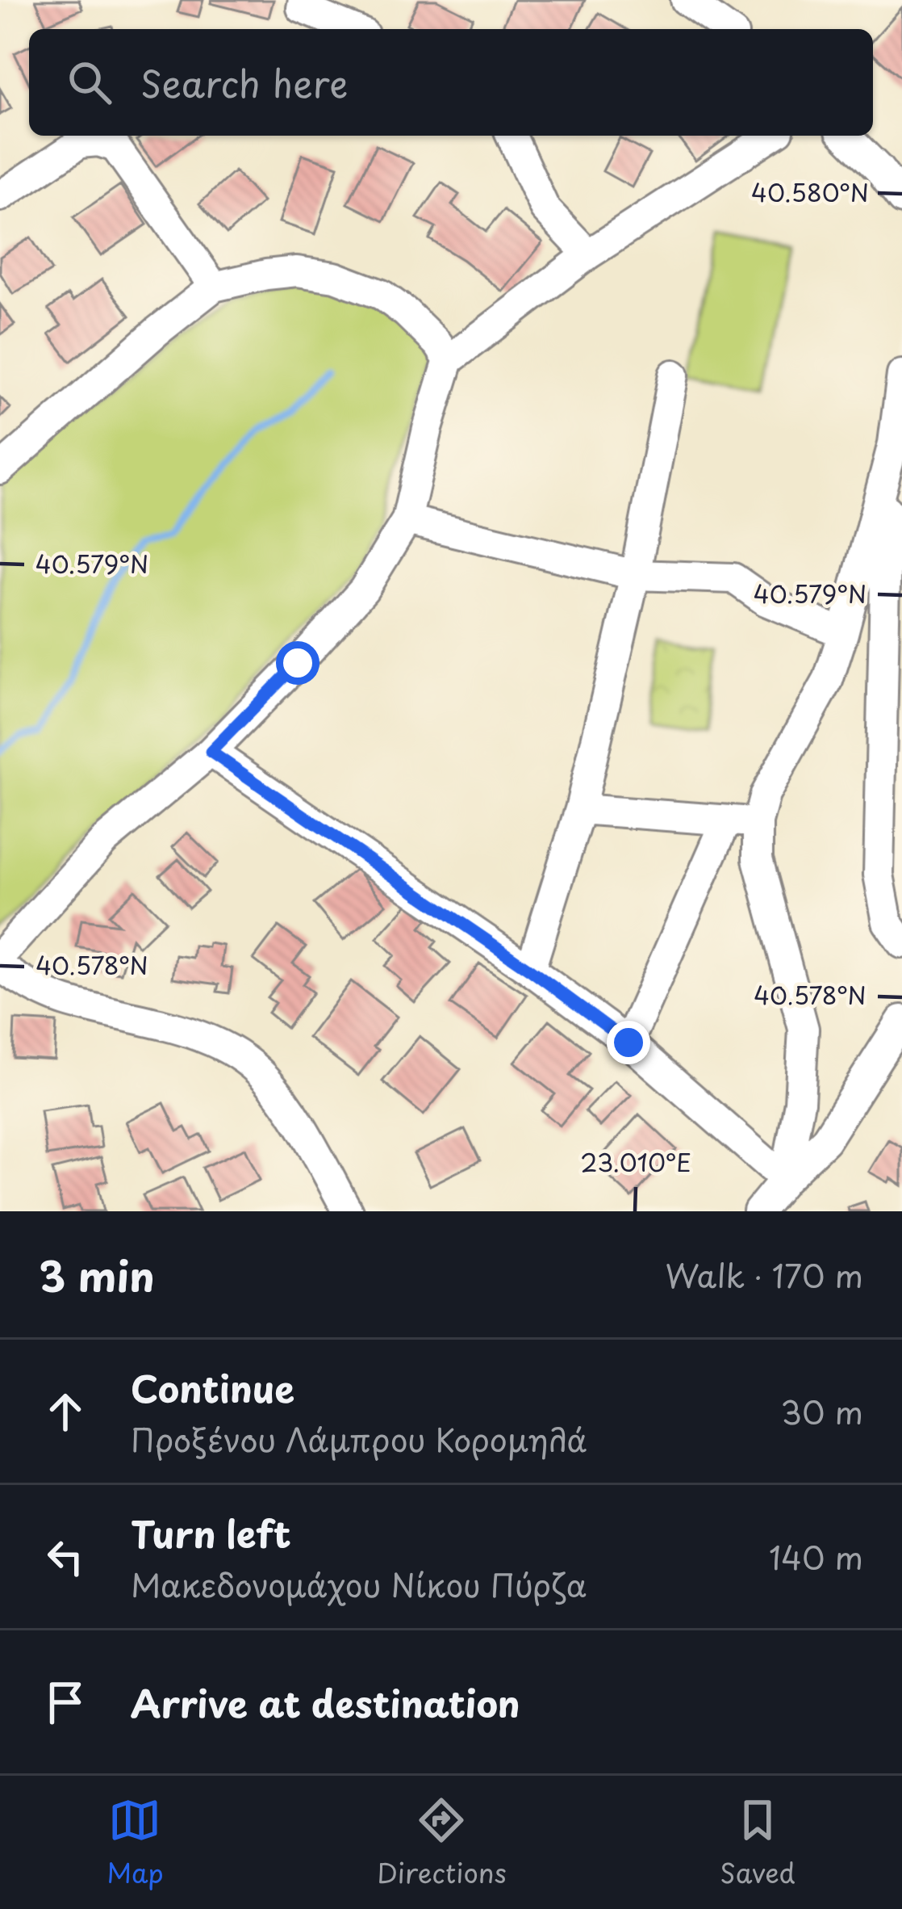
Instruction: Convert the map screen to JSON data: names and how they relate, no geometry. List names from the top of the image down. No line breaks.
{"page":{"search":"Search here","heading":["3 min","Walk · 170 m"],"list":[["Continue","Προξένου Λάμπρου Κορομηλά","30 m"],["Turn left","Μακεδονομάχου Νίκου Πύρζα","140 m"],"Arrive at destination"],"nav":["Map","Directions","Saved"]},"coordinates":["40.580°N","40.579°N","40.578°N","23.010°E"]}
